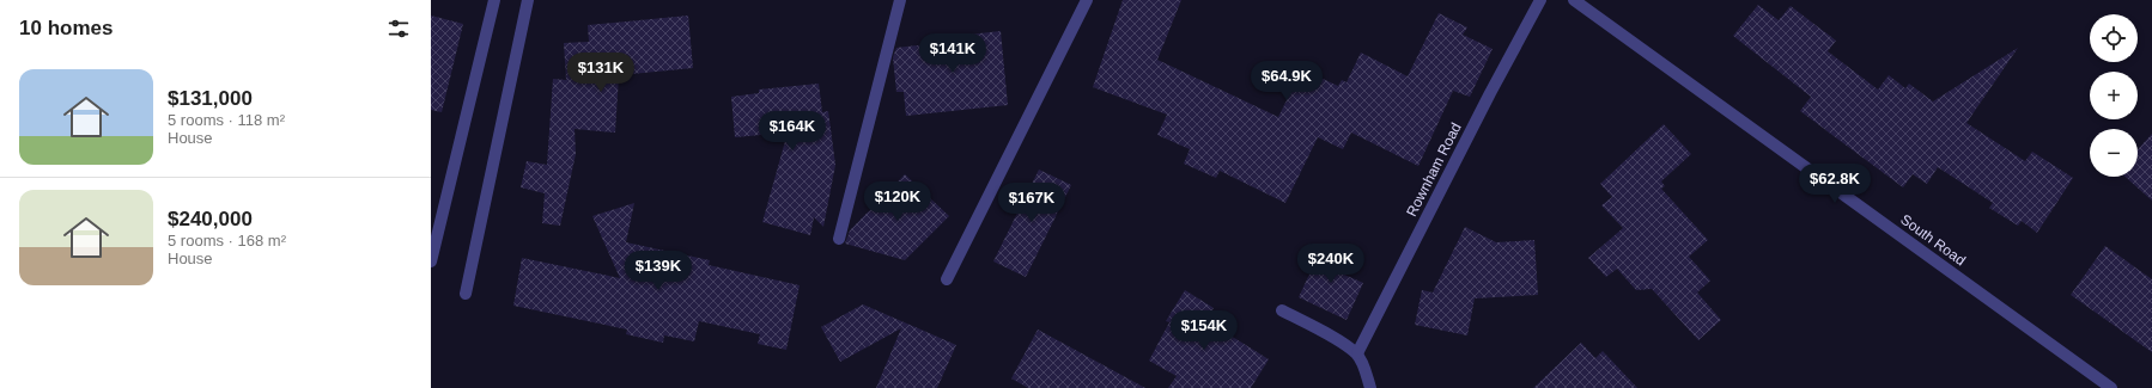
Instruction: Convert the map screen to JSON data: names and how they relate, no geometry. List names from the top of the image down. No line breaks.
{"streets":{"street":["Rownham Road","South Road"]},"page":{"heading":"10 homes","map_buttons":["+","−"],"price":["$141K","$131K","$64.9K","$164K","$62.8K","$120K","$167K","$240K","$139K","$154K"],"list":[{"name":"$131,000","note":"5 rooms · 118 m² · House"},{"name":"$240,000","note":"5 rooms · 168 m² · House"}]}}
